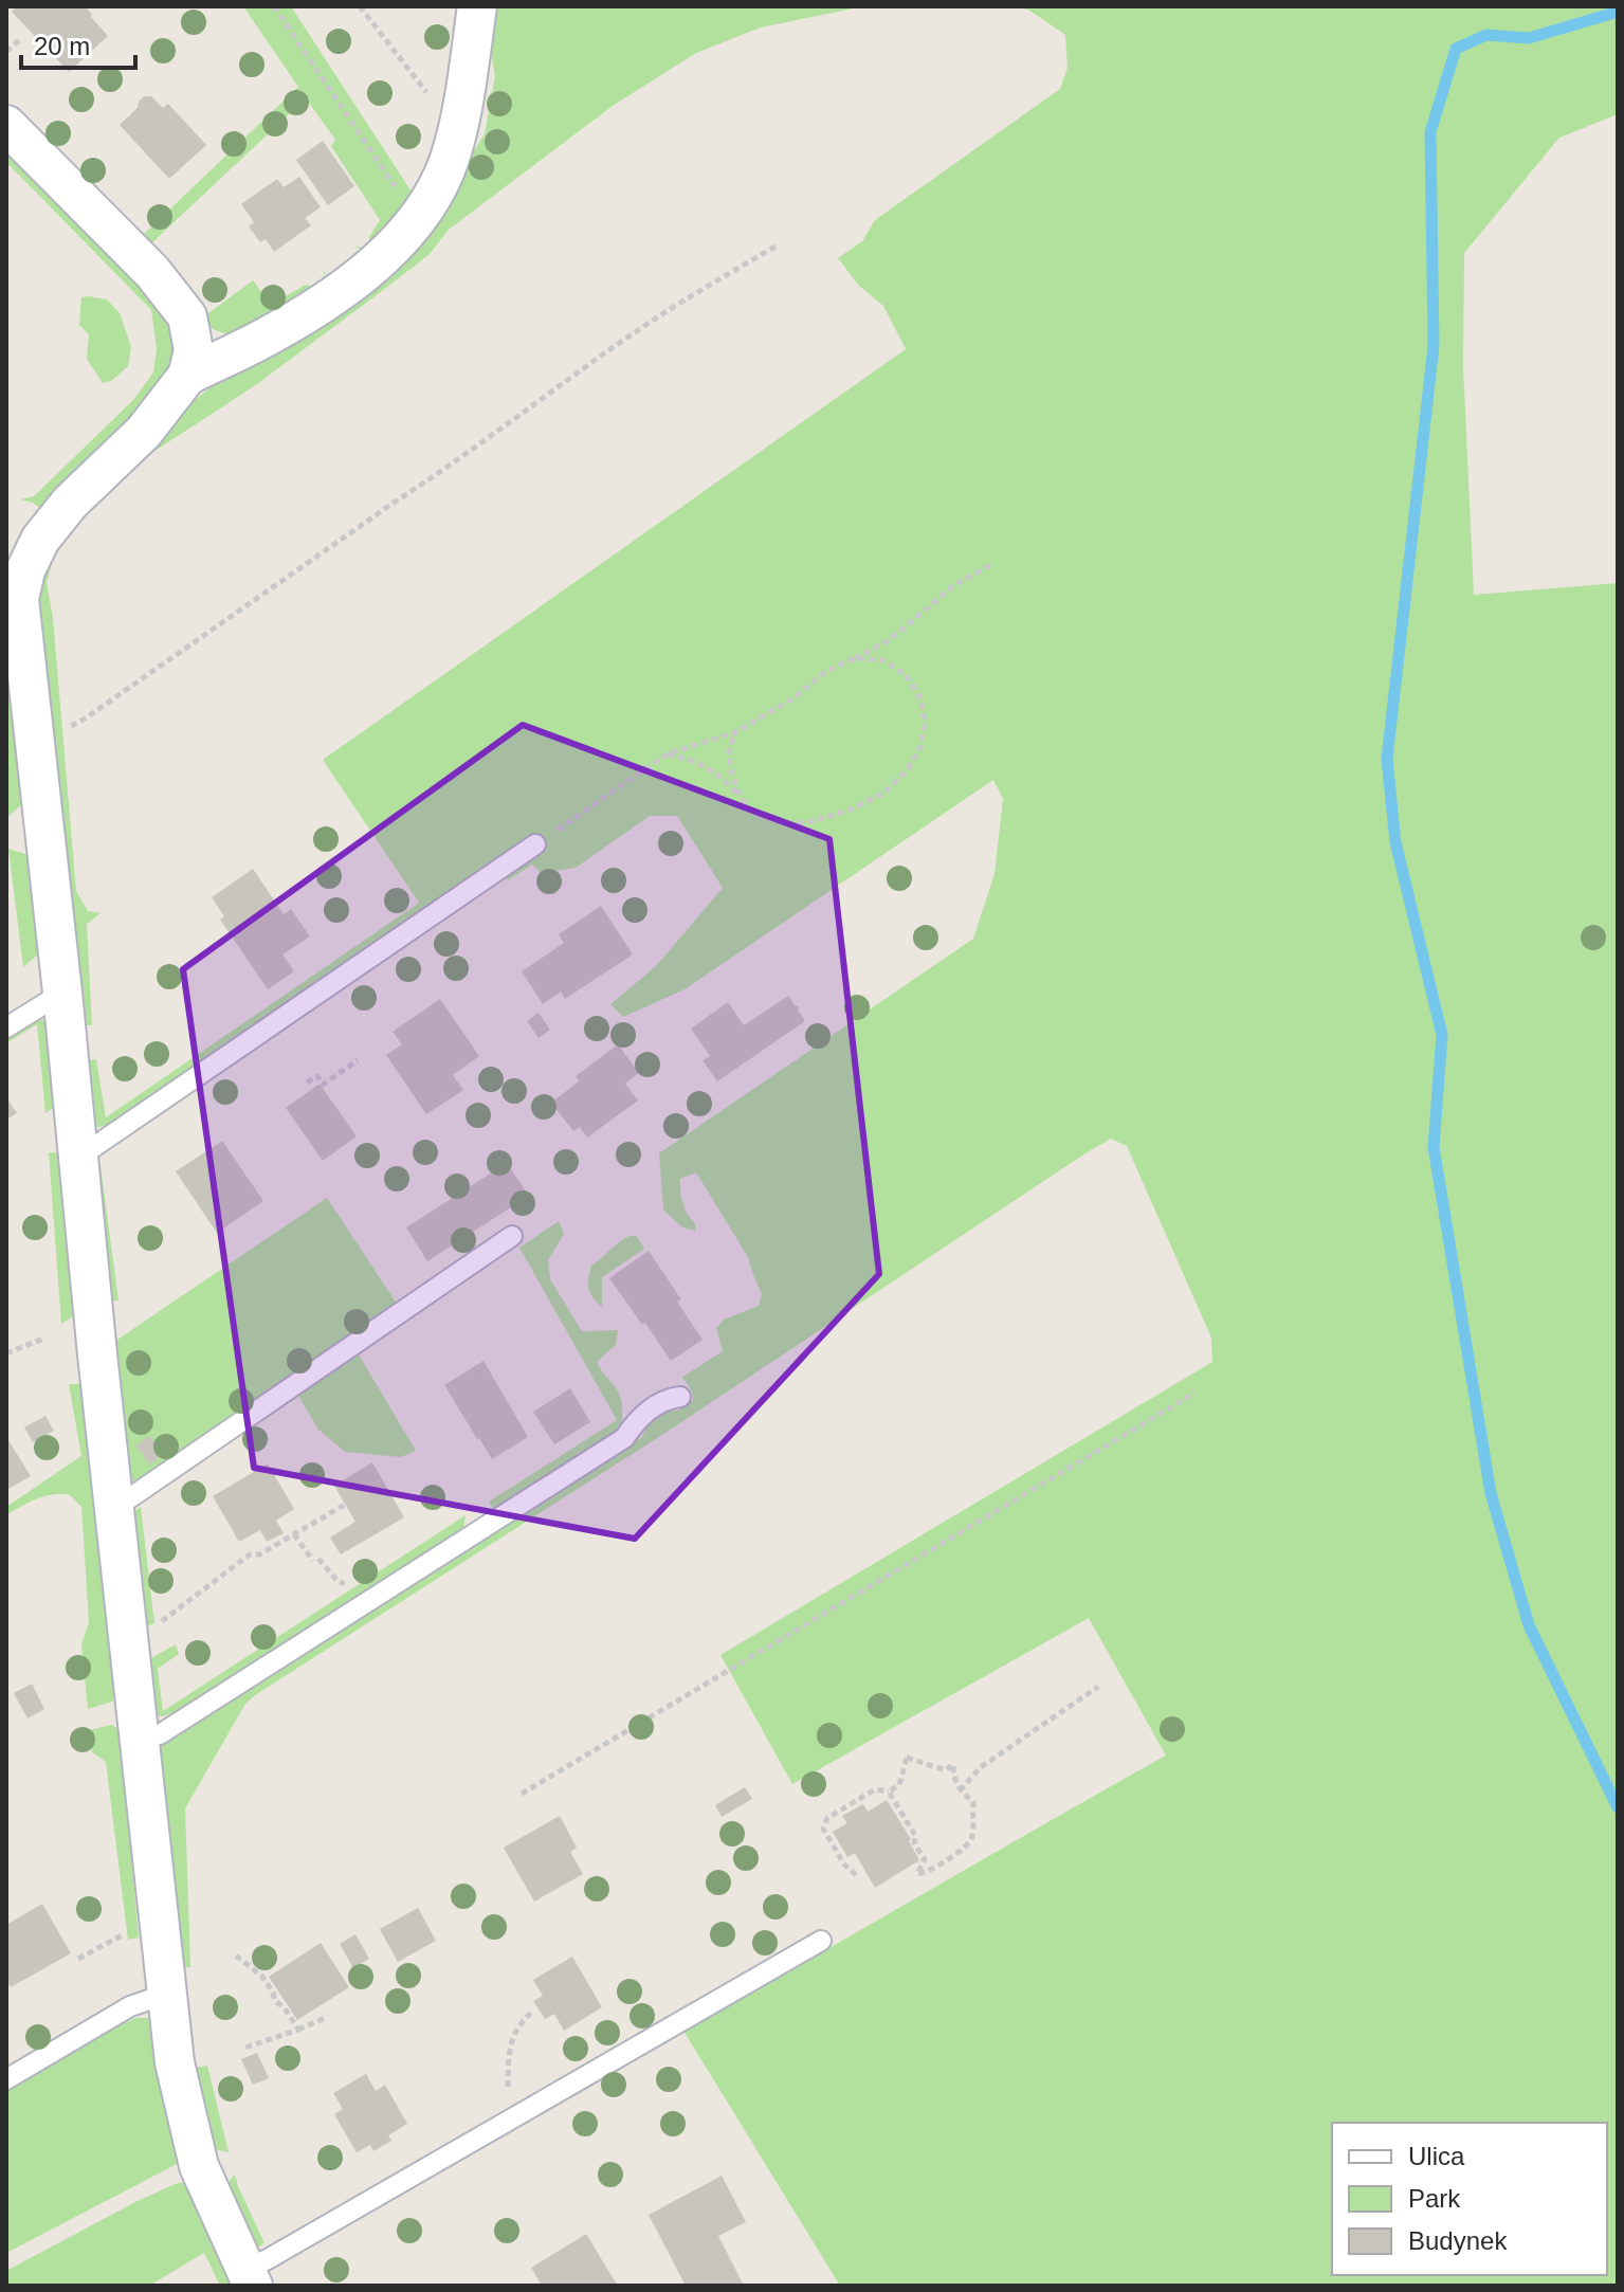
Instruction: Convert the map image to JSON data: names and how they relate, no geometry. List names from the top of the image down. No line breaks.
{"legend":["Ulica","Park","Budynek"],"scale_bar":"20 m"}
